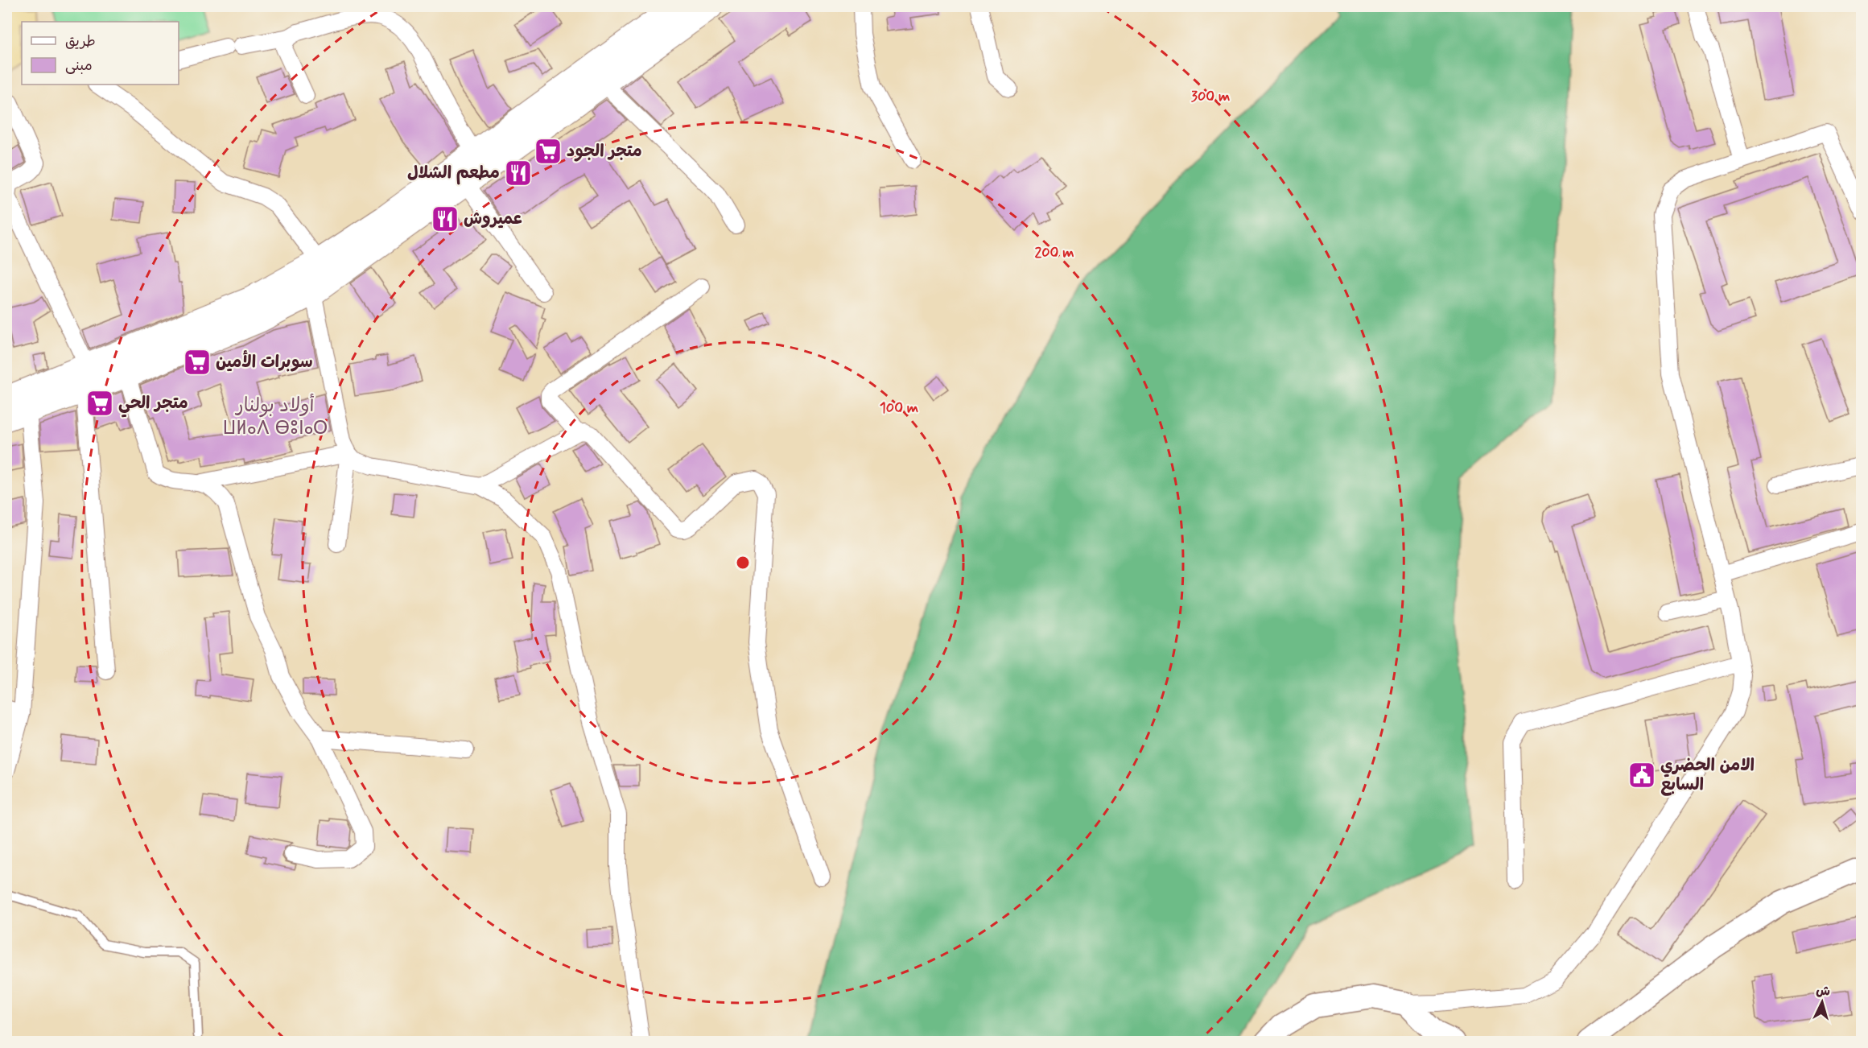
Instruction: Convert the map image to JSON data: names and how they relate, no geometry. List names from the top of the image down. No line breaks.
{"districts":["أولاد بولنار ⵡⵍⴰⴷ ⴱⵓⵏⴰⵔ"],"places":{"supermarket":["متجر الجود","سوبرات الأمين","متجر الحي"],"restaurant":["مطعم الشلال","عميروش"],"public building":["الامن الحضري السابع"]},"legend":["طريق","مبنى"],"north":"top","rings":["300 m","200 m","100 m"]}
